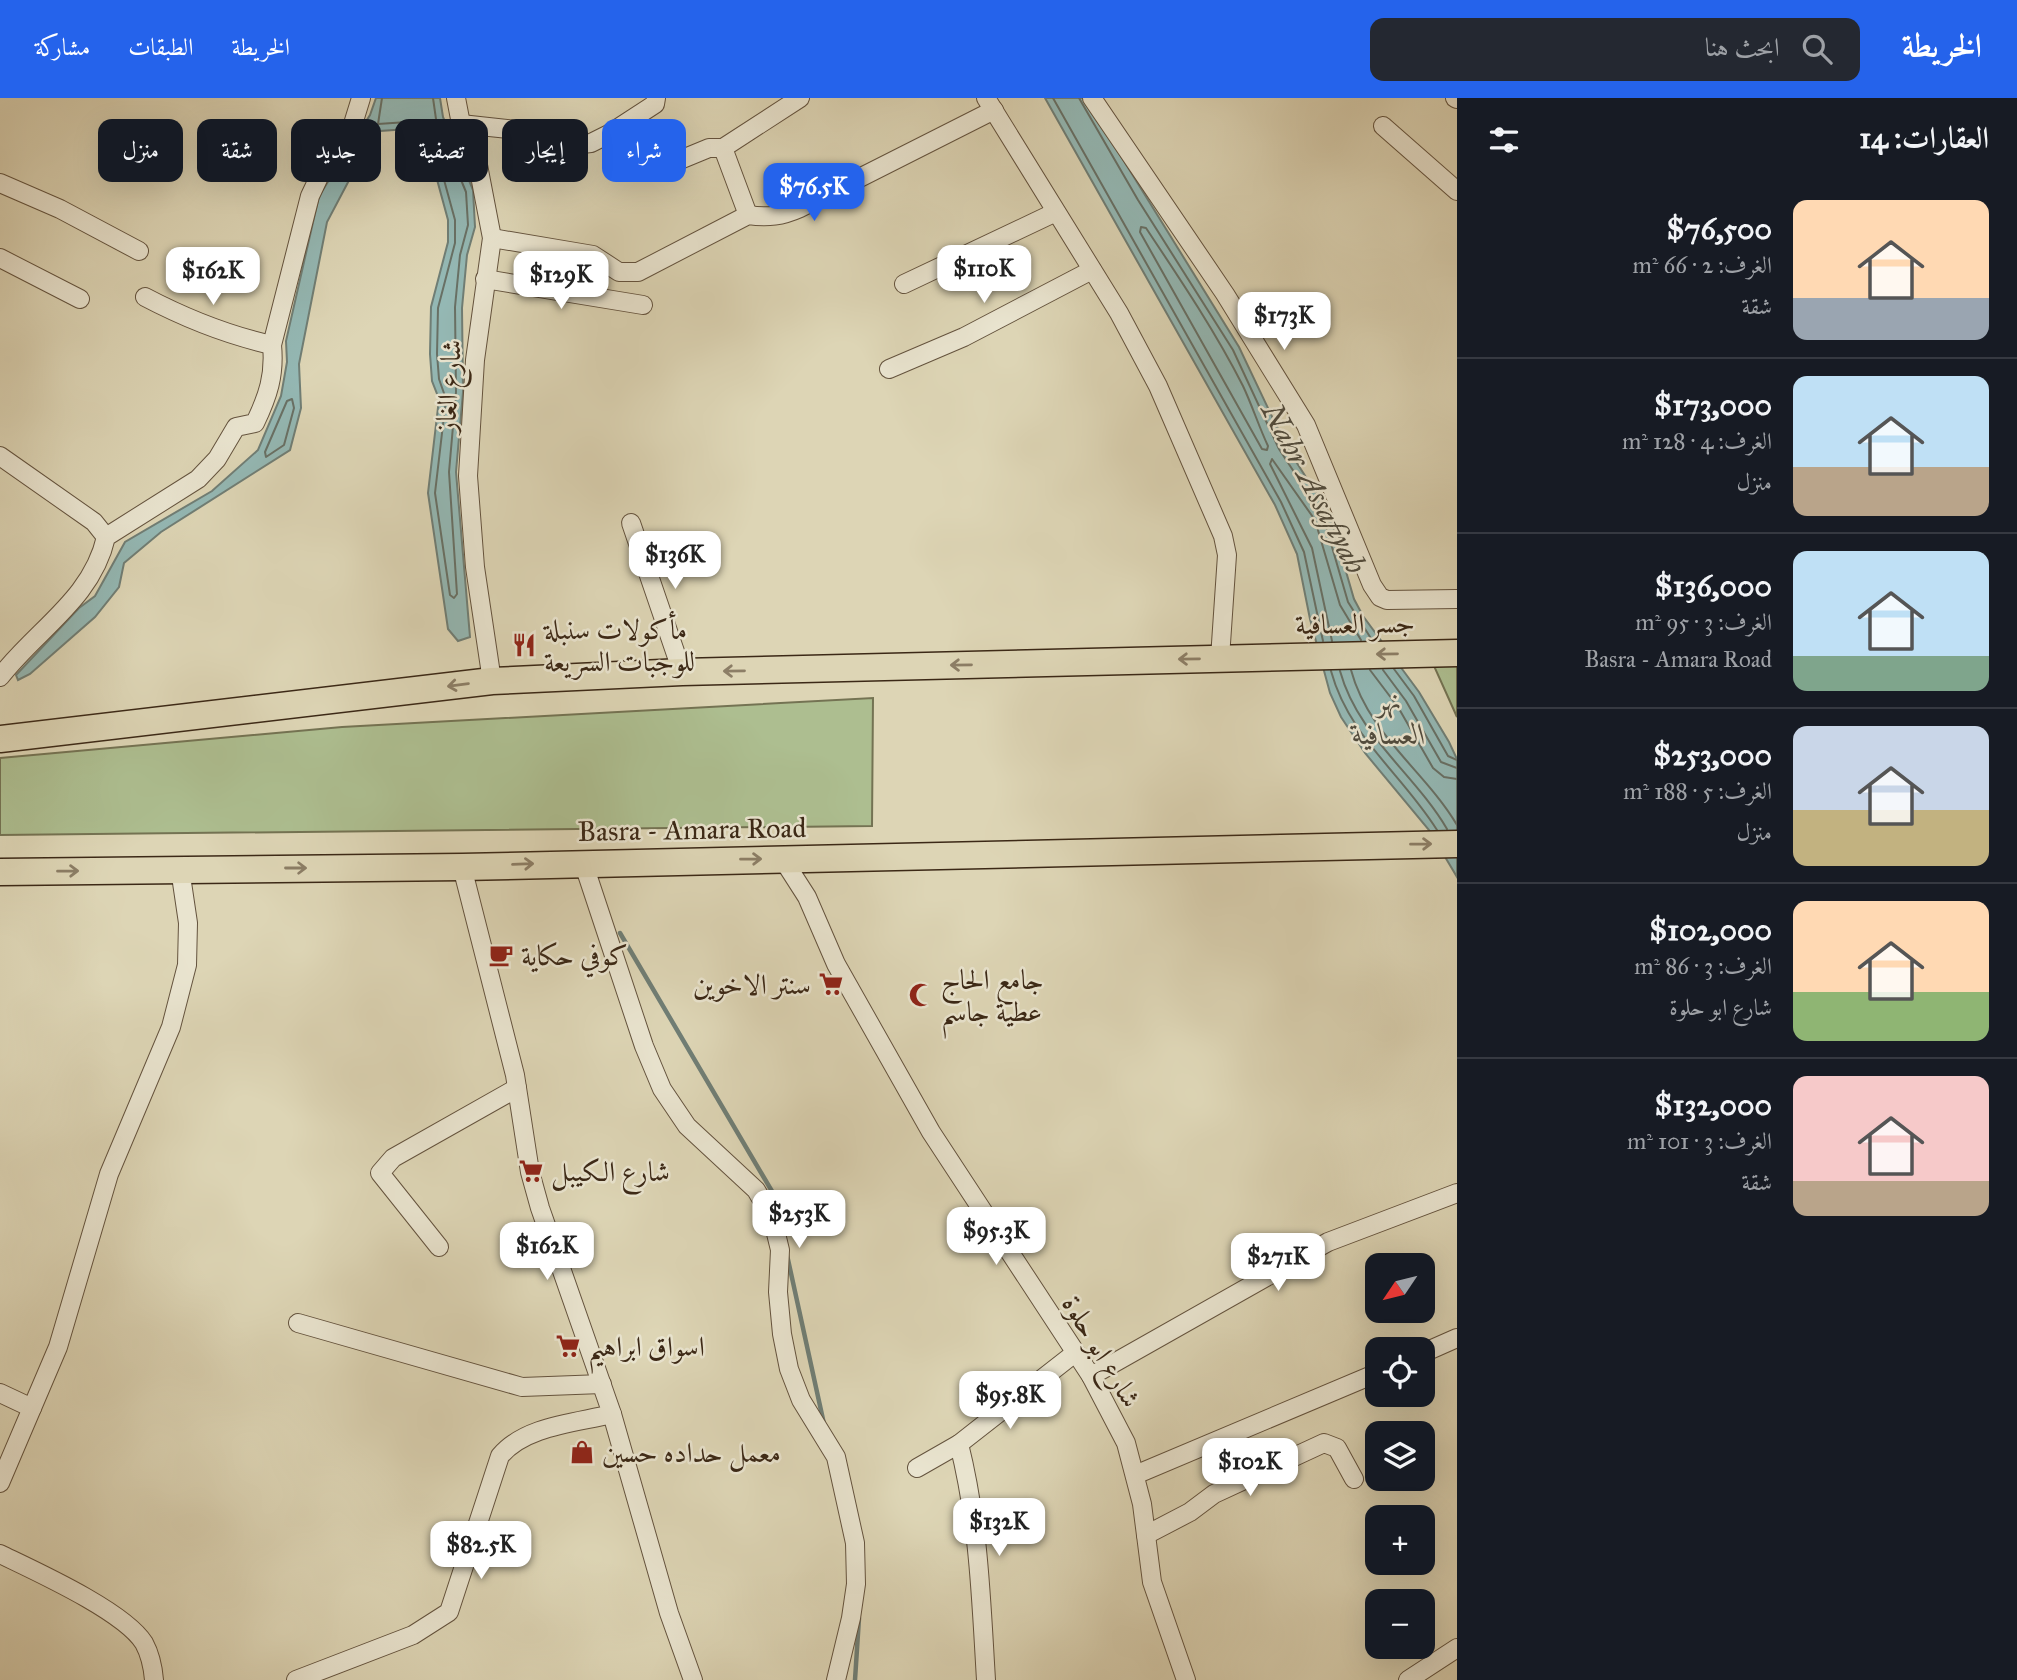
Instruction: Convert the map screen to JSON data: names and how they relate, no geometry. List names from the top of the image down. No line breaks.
{"streets":{"highway":["جسر العسافية","Basra - Amara Road"],"street":["شارع الغاز","شارع ابو حلوة"]},"crossings":[["Basra - Amara Road","شارع ابو حلوة"]],"one_way":["جسر العسافية"],"water":["Nahr Assafiyah","نهر العسافية"],"places":{"restaurant":["مأكولات سنبلة للوجبات السريعة"],"cafe":["كوفي حكاية"],"supermarket":["سنتر الاخوين","شارع الكيبل","اسواق ابراهيم"],"mosque":["جامع الحاج عطية جاسم"],"shop":["معمل حداده حسين"]},"north":"bottom left","page":{"header":"الخريطة","search":"ابحث هنا","nav":["الخريطة","الطبقات","مشاركة"],"heading":"العقارات: 14","chip":["شراء","إيجار","تصفية","جديد","شقة","منزل"],"price":["$76.5K","$110K","$162K","$129K","$173K","$136K","$253K","$95.3K","$162K","$271K","$95.8K","$102K","$132K","$82.5K"],"list":[{"name":"$76,500","note":"الغرف: 2 · 66 m² · شقة"},{"name":"$173,000","note":"الغرف: 4 · 128 m² · منزل"},{"name":"$136,000","note":"الغرف: 3 · 95 m² · Basra - Amara Road"},{"name":"$253,000","note":"الغرف: 5 · 188 m² · منزل"},{"name":"$102,000","note":"الغرف: 3 · 86 m² · شارع ابو حلوة"},{"name":"$132,000","note":"الغرف: 3 · 101 m² · شقة"}],"map_buttons":["+","−"]}}
